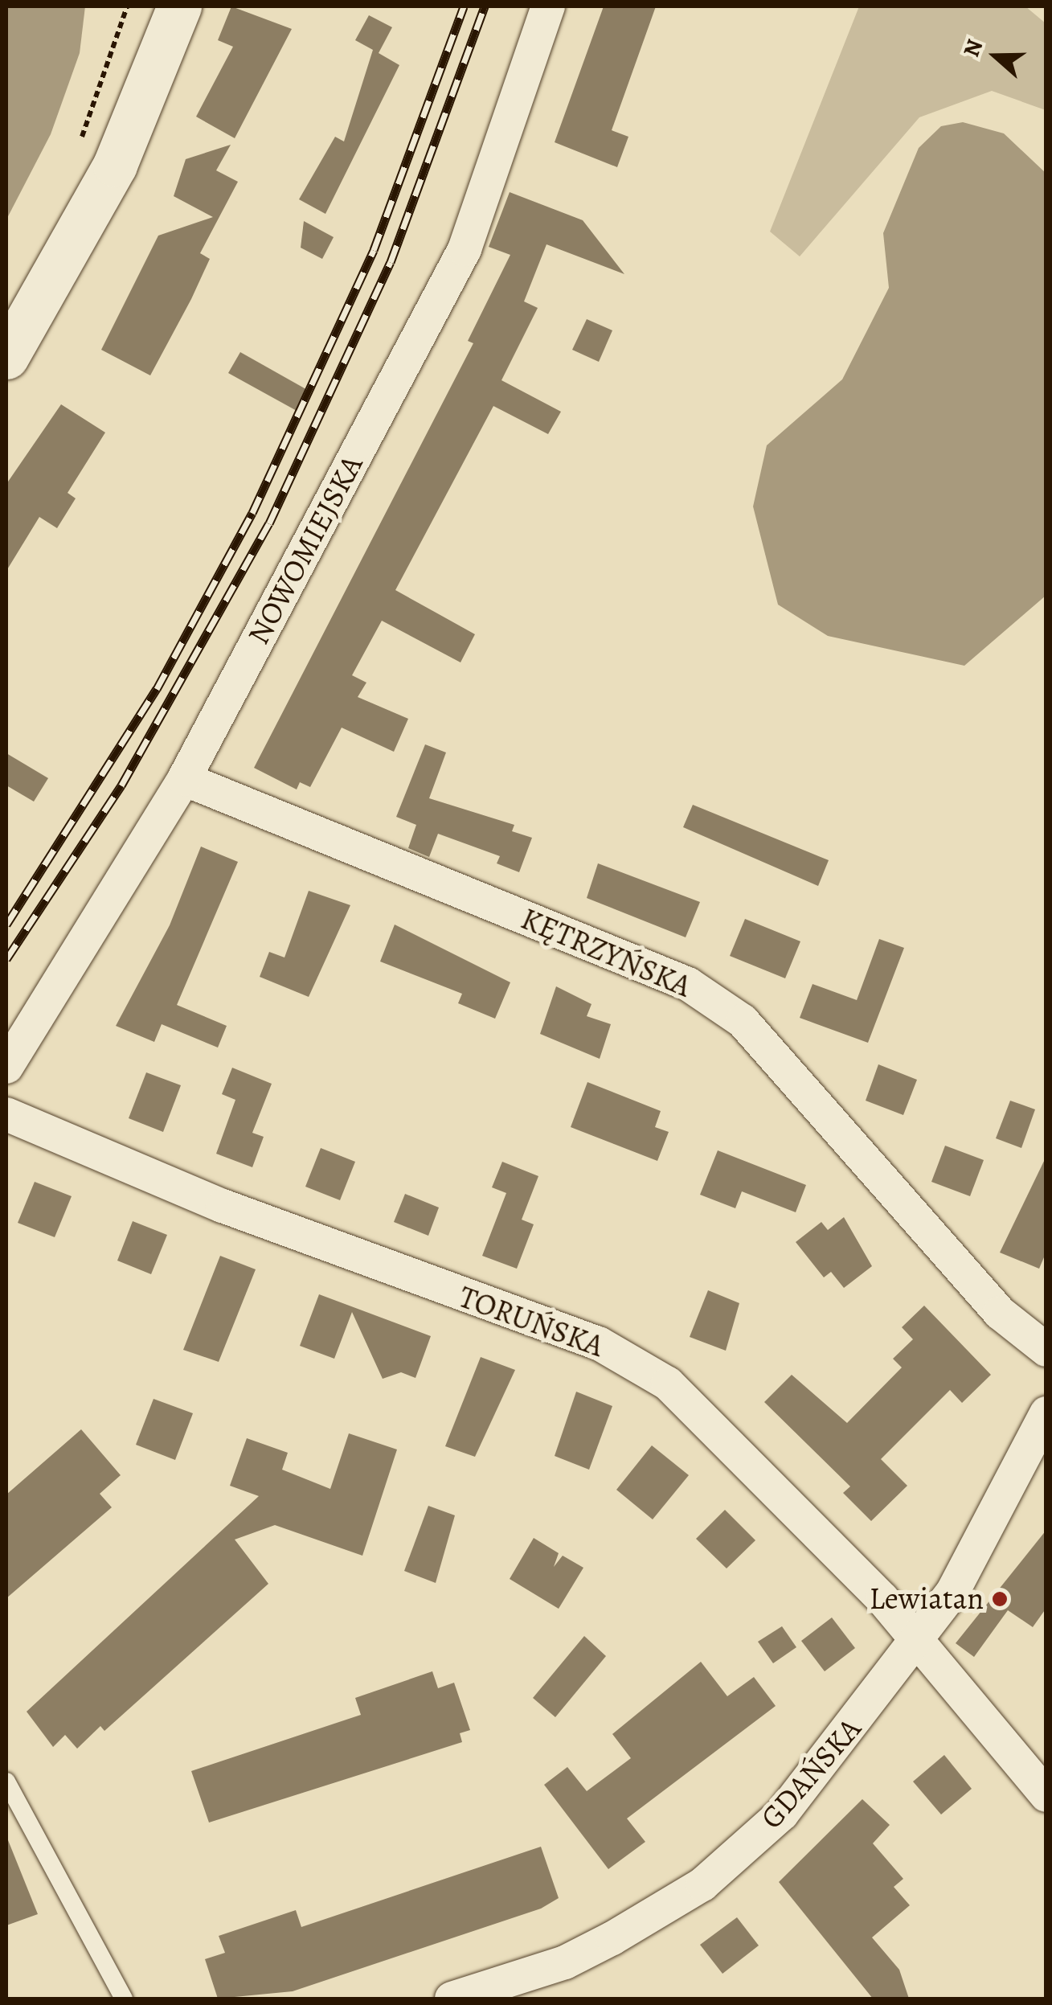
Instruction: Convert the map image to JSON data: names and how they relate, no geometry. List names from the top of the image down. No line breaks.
{"streets":{"street":["NOWOMIEJSKA","KĘTRZYŃSKA","TORUŃSKA","GDAŃSKA"]},"crossings":[["NOWOMIEJSKA","KĘTRZYŃSKA"],["TORUŃSKA","GDAŃSKA"]],"places":["Lewiatan"],"north":"left"}
